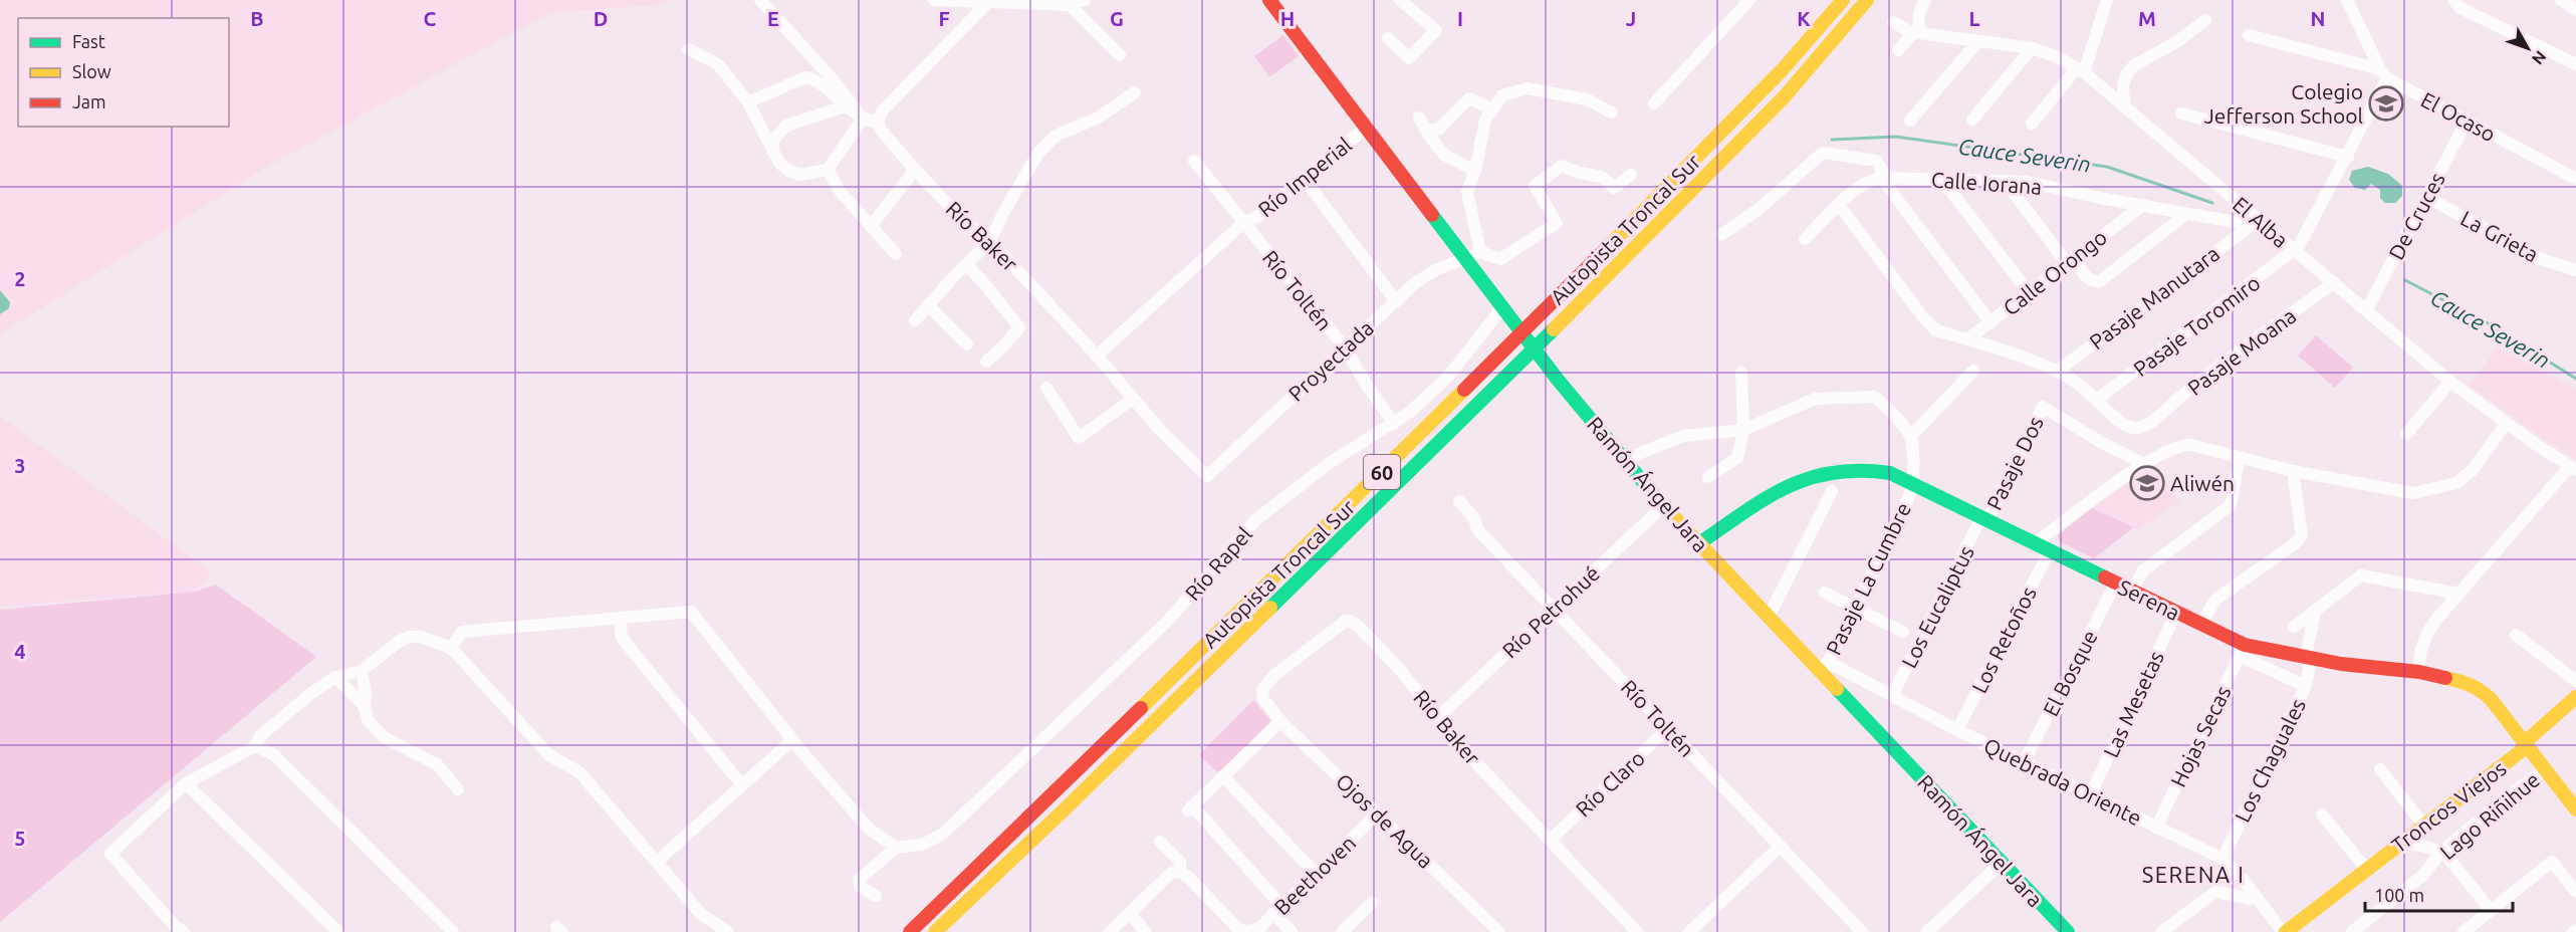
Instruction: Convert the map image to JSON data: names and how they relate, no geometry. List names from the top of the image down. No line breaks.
{"streets":{"main road":["Autopista Troncal Sur","60","Ramón Ángel Jara","Serena","Troncos Viejos"],"street":["El Ocaso","Río Imperial","Calle Iorana","De Cruces","El Alba","Río Baker","La Grieta","Calle Orongo","Río Toltén","Pasaje Manutara","Pasaje Toromiro","Pasaje Moana","Proyectada","Pasaje Dos","Río Rapel","Pasaje La Cumbre","Los Eucaliptus","Río Petrohué","Los Retoños","El Bosque","Las Mesetas","Hojas Secas","Los Chaguales","Quebrada Oriente","Río Claro","Lago Riñihue","Ojos de Agua","Beethoven"]},"crossings":[["El Ocaso","De Cruces"],["El Ocaso","Pasaje Toromiro"],["Río Imperial","Río Toltén"],["Río Imperial","Ramón Ángel Jara"],["Calle Iorana","El Alba"],["Calle Iorana","Calle Orongo"],["Calle Iorana","Pasaje Manutara"],["De Cruces","El Alba"],["De Cruces","La Grieta"],["El Alba","Pasaje Manutara"],["El Alba","Pasaje Toromiro"],["El Alba","Pasaje Moana"],["Río Baker","Proyectada"],["Río Baker","Río Petrohué"],["Río Baker","Río Claro"],["Río Baker","Ojos de Agua"],["Río Toltén","Proyectada"],["Río Toltén","Río Rapel"],["Río Toltén","Río Petrohué"],["Río Toltén","Río Claro"],["Pasaje Toromiro","Pasaje Moana"],["Proyectada","Ramón Ángel Jara"],["Pasaje Dos","Serena"],["Pasaje Dos","Los Eucaliptus"],["Ramón Ángel Jara","Río Rapel"],["Ramón Ángel Jara","Pasaje La Cumbre"],["Ramón Ángel Jara","Serena"],["Ramón Ángel Jara","Río Petrohué"],["Ramón Ángel Jara","Quebrada Oriente"],["Pasaje La Cumbre","Serena"],["Pasaje La Cumbre","Quebrada Oriente"],["Serena","Los Eucaliptus"],["Serena","Los Retoños"],["Serena","El Bosque"],["Serena","Las Mesetas"],["Serena","Hojas Secas"],["Serena","Los Chaguales"],["Serena","Troncos Viejos"],["Serena","Lago Riñihue"],["Los Eucaliptus","Quebrada Oriente"],["Los Retoños","Quebrada Oriente"],["El Bosque","Quebrada Oriente"],["Las Mesetas","Quebrada Oriente"],["Hojas Secas","Quebrada Oriente"],["Los Chaguales","Quebrada Oriente"],["Quebrada Oriente","Troncos Viejos"],["Ojos de Agua","Beethoven"]],"districts":["SERENA I"],"water":["Cauce Severin"],"places":{"school or university":["Colegio Jefferson School","Aliwén"]},"legend":["Fast","Slow","Jam"],"scale_bar":"100 m","north":"bottom right","grid":{"columns":["B","C","D","E","F","G","H","I","J","K","L","M","N"],"rows":["2","3","4","5"]}}
